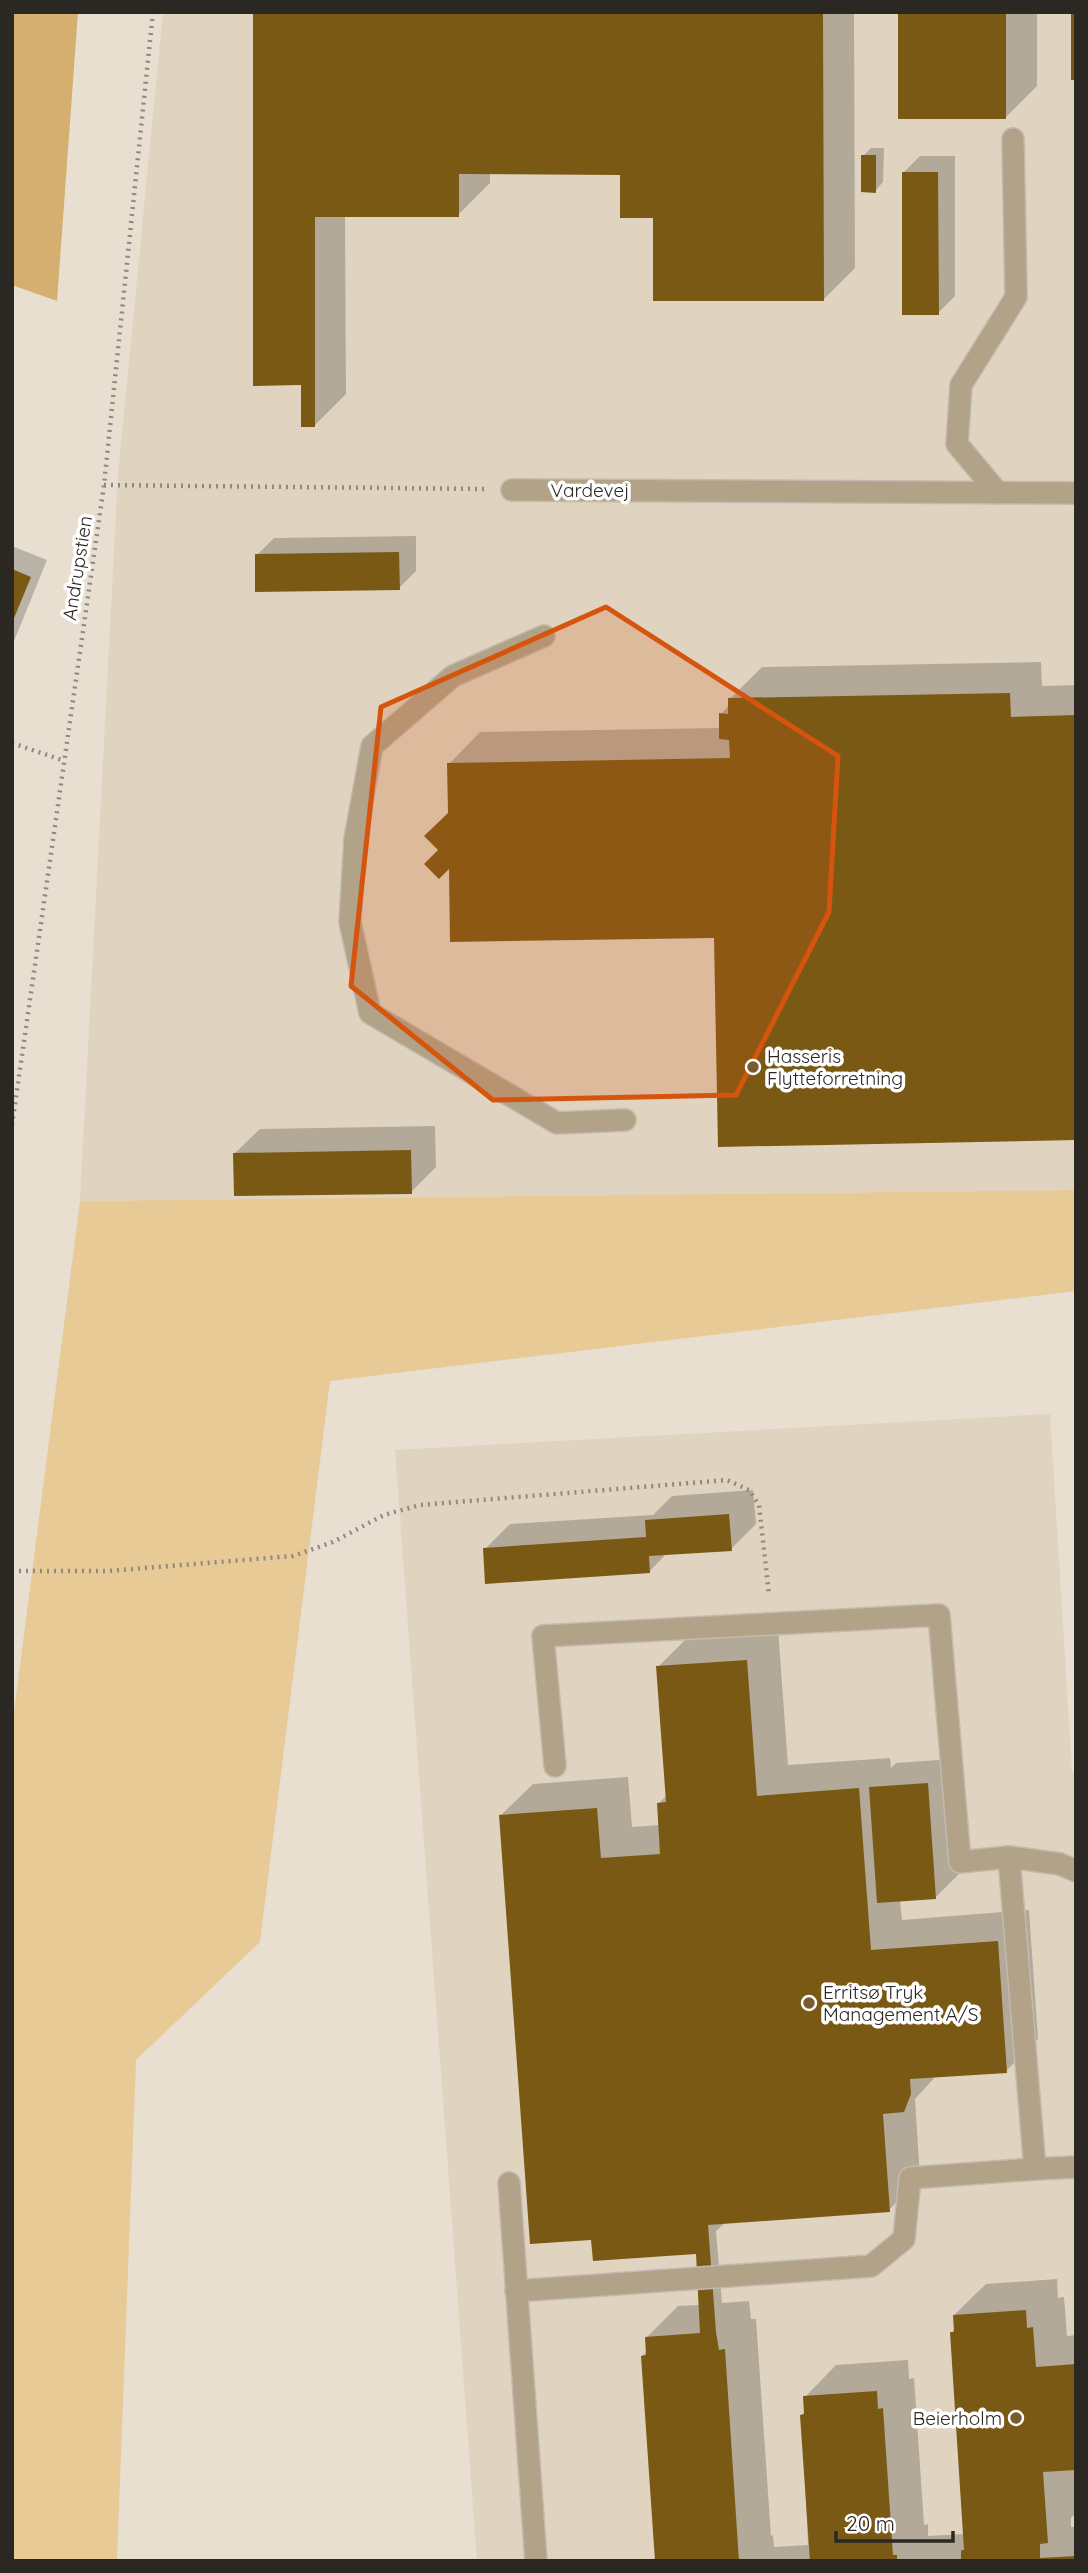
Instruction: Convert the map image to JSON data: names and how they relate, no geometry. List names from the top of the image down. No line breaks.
{"streets":{"street":["Vardevej"],"path":["Andrupstien"]},"places":["Hasseris Flytteforretning","Erritsø Tryk Management A/S","Beierholm"],"scale_bar":"20 m"}
